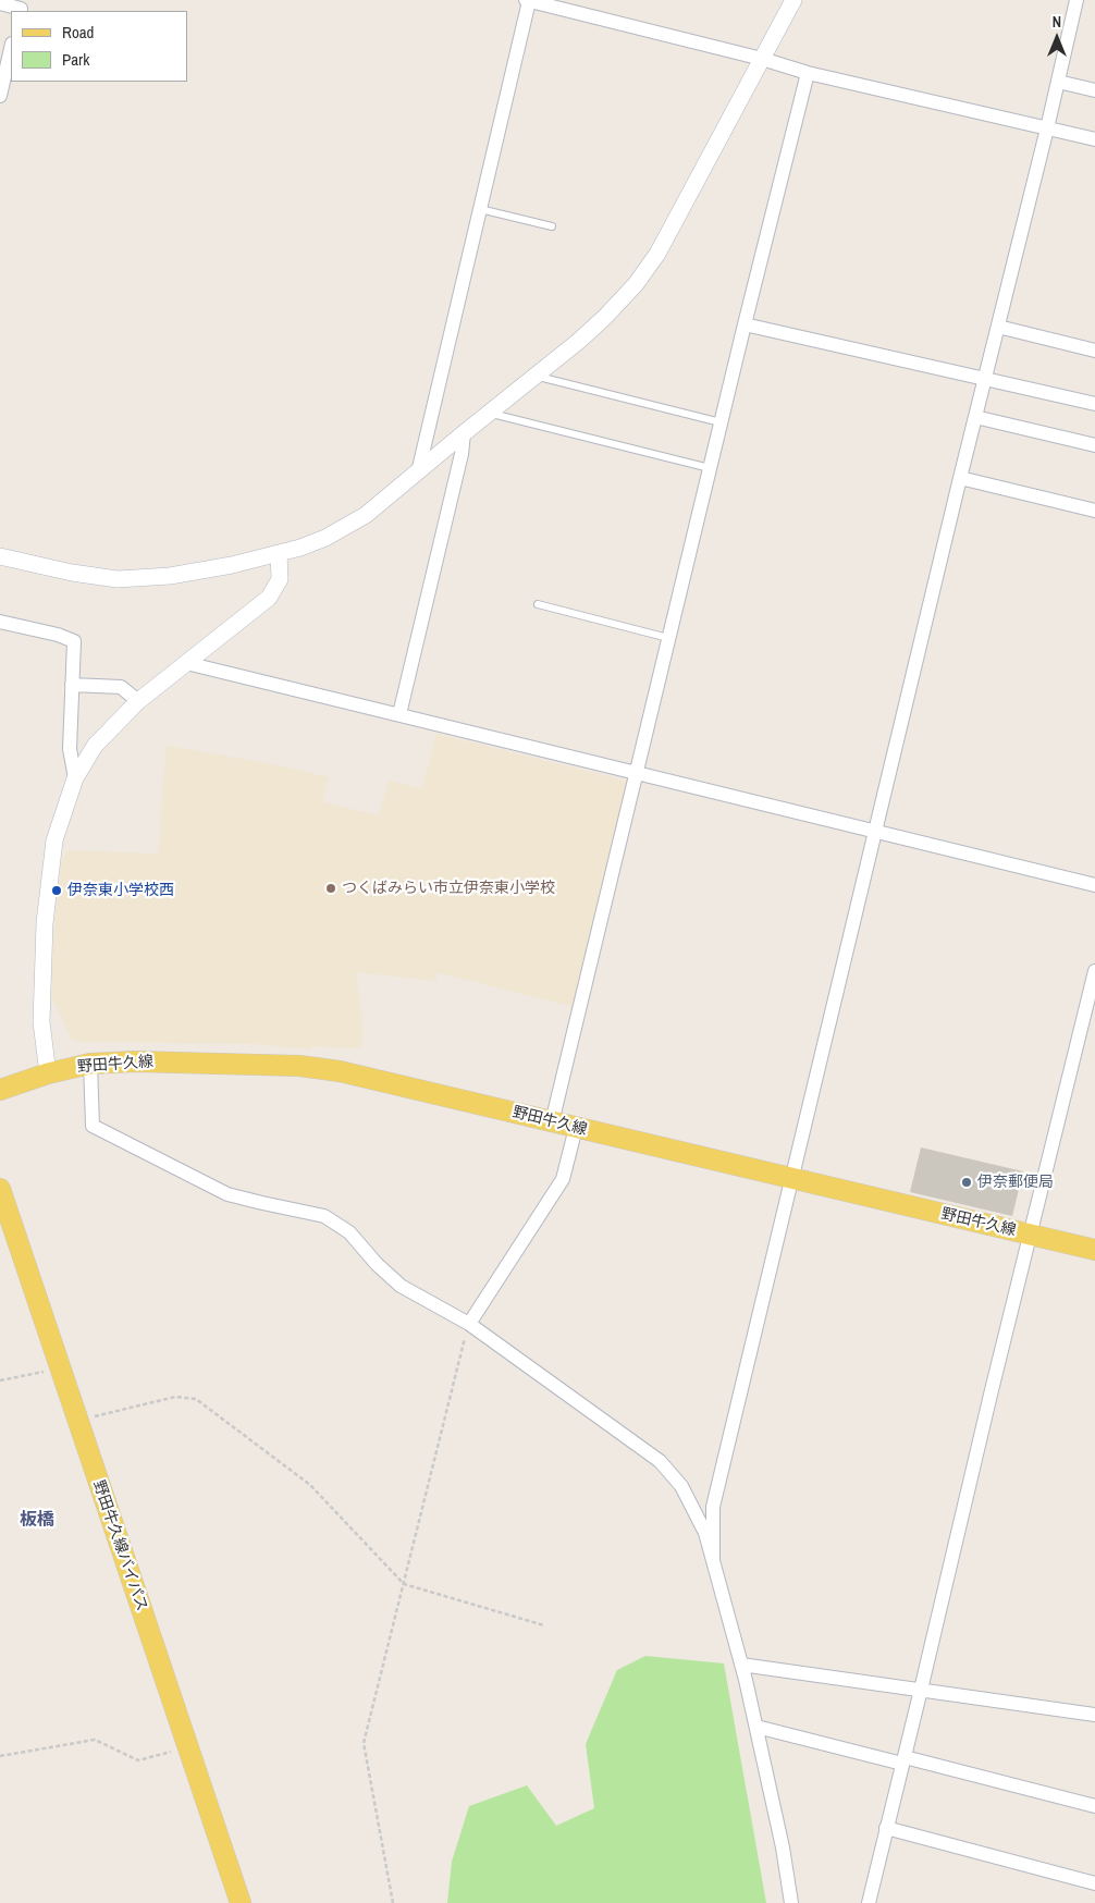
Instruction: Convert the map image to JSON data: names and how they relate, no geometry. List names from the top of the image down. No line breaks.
{"streets":{"main road":["野田牛久線","野田牛久線バイパス"]},"districts":["板橋"],"places":["つくばみらい市立伊奈東小学校","伊奈東小学校西","伊奈郵便局"],"legend":["Road","Park"],"north":"top"}
